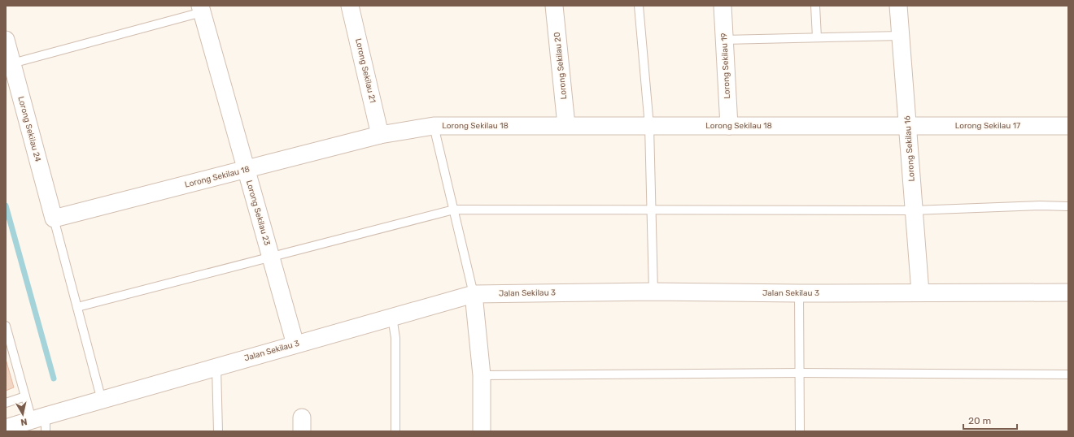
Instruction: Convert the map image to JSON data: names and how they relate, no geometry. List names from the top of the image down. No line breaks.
{"streets":{"street":["Lorong Sekilau 20","Lorong Sekilau 19","Lorong Sekilau 21","Lorong Sekilau 18","Lorong Sekilau 17","Lorong Sekilau 24","Lorong Sekilau 16","Lorong Sekilau 23","Jalan Sekilau 3"]},"crossings":[["Lorong Sekilau 20","Lorong Sekilau 18"],["Lorong Sekilau 19","Lorong Sekilau 18"],["Lorong Sekilau 21","Lorong Sekilau 18"],["Lorong Sekilau 18","Lorong Sekilau 17"],["Lorong Sekilau 18","Lorong Sekilau 24"],["Lorong Sekilau 18","Lorong Sekilau 16"],["Lorong Sekilau 18","Lorong Sekilau 23"],["Lorong Sekilau 17","Lorong Sekilau 16"],["Lorong Sekilau 16","Jalan Sekilau 3"],["Lorong Sekilau 23","Jalan Sekilau 3"]],"scale_bar":"20 m","north":"bottom"}
